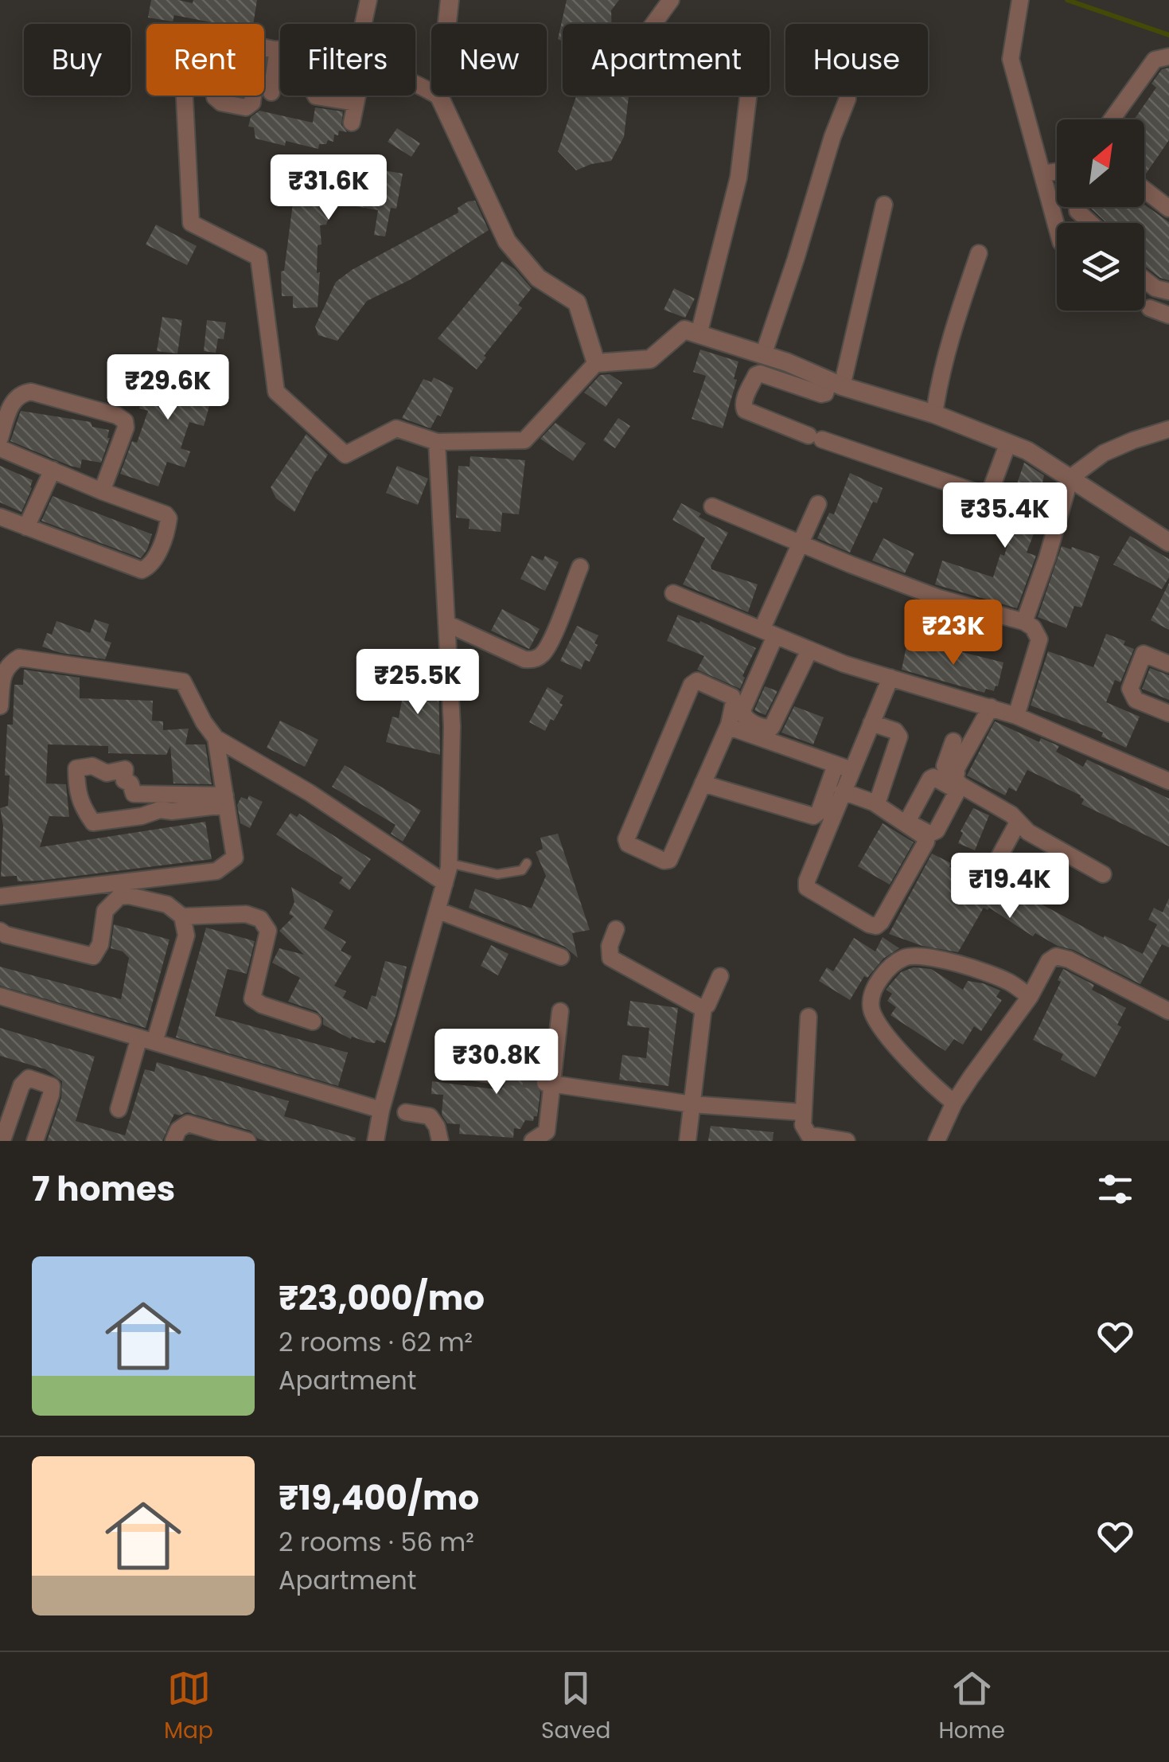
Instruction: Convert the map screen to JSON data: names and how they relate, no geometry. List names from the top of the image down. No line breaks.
{"north":"top right","page":{"chip":["Buy","Rent","Filters","New","Apartment","House"],"price":["₹31.6K","₹29.6K","₹35.4K","₹23K","₹25.5K","₹19.4K","₹30.8K"],"heading":"7 homes","list":[{"name":"₹23,000/mo","note":"2 rooms · 62 m² · Apartment"},{"name":"₹19,400/mo","note":"2 rooms · 56 m² · Apartment"}],"tabs":["Map","Saved","Home"]}}
